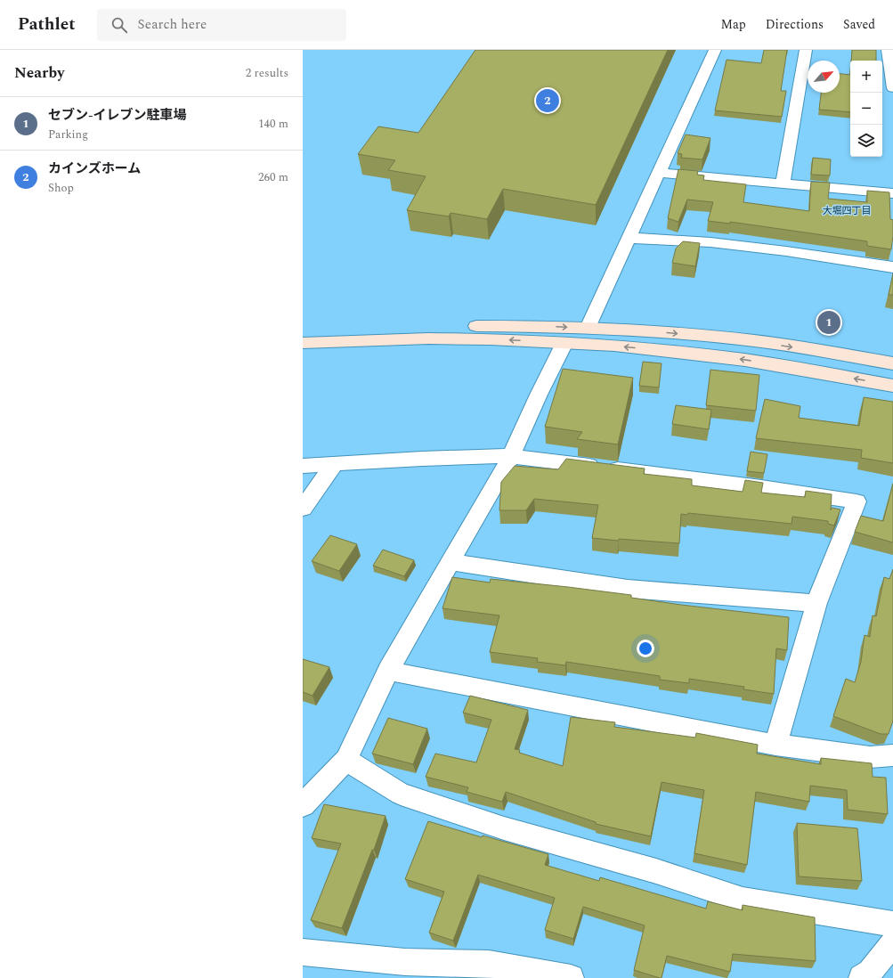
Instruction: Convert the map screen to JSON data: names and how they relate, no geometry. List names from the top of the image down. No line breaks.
{"districts":["大堀四丁目"],"north":"top right","page":{"header":"Pathlet","search":"Search here","nav":["Map","Directions","Saved"],"heading":["Nearby","2 results"],"map_buttons":["+","−"],"pins":["2","1"],"list":[{"mark":"1","name":"セブン-イレブン駐車場","note":"Parking","value":"140 m"},{"mark":"2","name":"カインズホーム","note":"Shop","value":"260 m"}]}}
